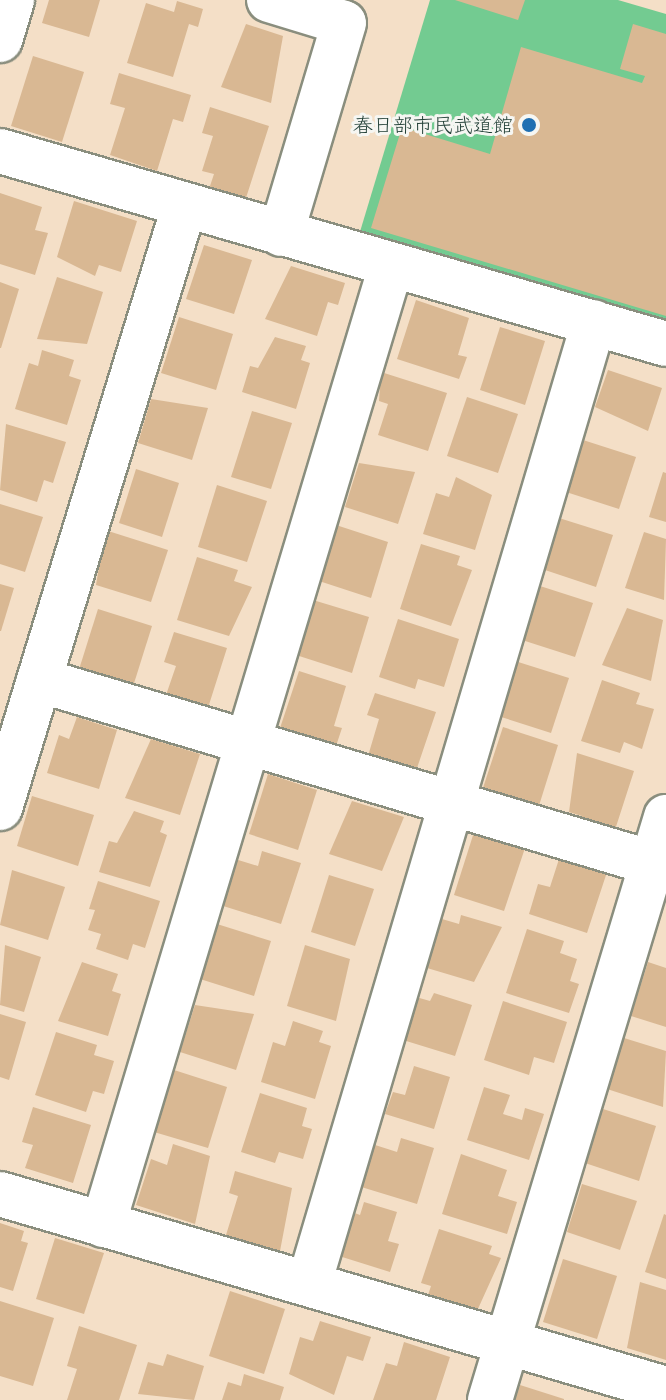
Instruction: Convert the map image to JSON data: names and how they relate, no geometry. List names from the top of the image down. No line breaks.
{"places":["春日部市民武道館"]}
